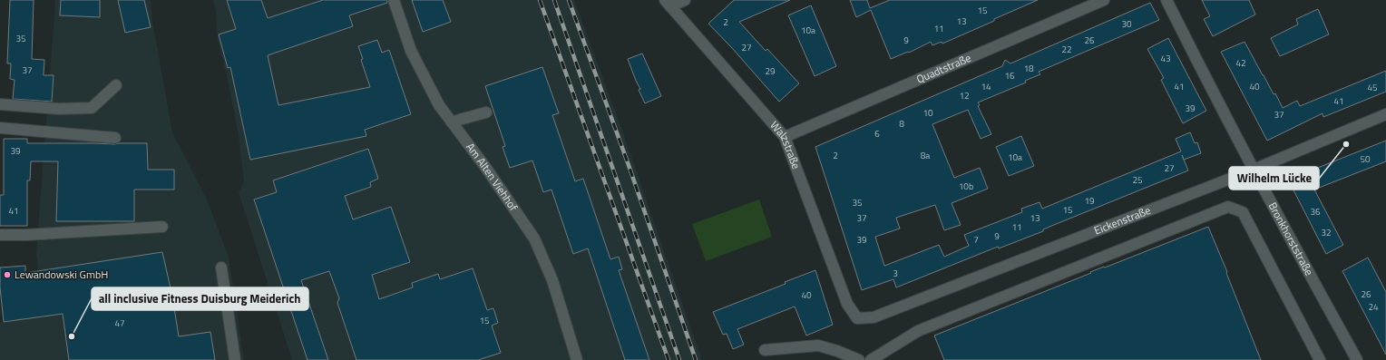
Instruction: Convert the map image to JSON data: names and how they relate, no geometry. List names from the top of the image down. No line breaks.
{"streets":{"street":["Quadtstraße","Walzstraße","Am Alten Viehhof","Eickenstraße","Bronkhorststraße"]},"crossings":[["Quadtstraße","Walzstraße"],["Walzstraße","Eickenstraße"],["Eickenstraße","Bronkhorststraße"]],"places":["Wilhelm Lücke","Lewandowski GmbH","all inclusive Fitness Duisburg Meiderich"],"house_numbers":["15","13","2","30","11","10a","35","9","26","27","22","43","42","18","37","29","16","14","41","40","45","12","41","39","10","37","8","6","39","2","8a","10a","50","27","25","10b","19","35","15","41","36","37","13","11","32","9","39","7","3","26","40","24","15","47"]}
